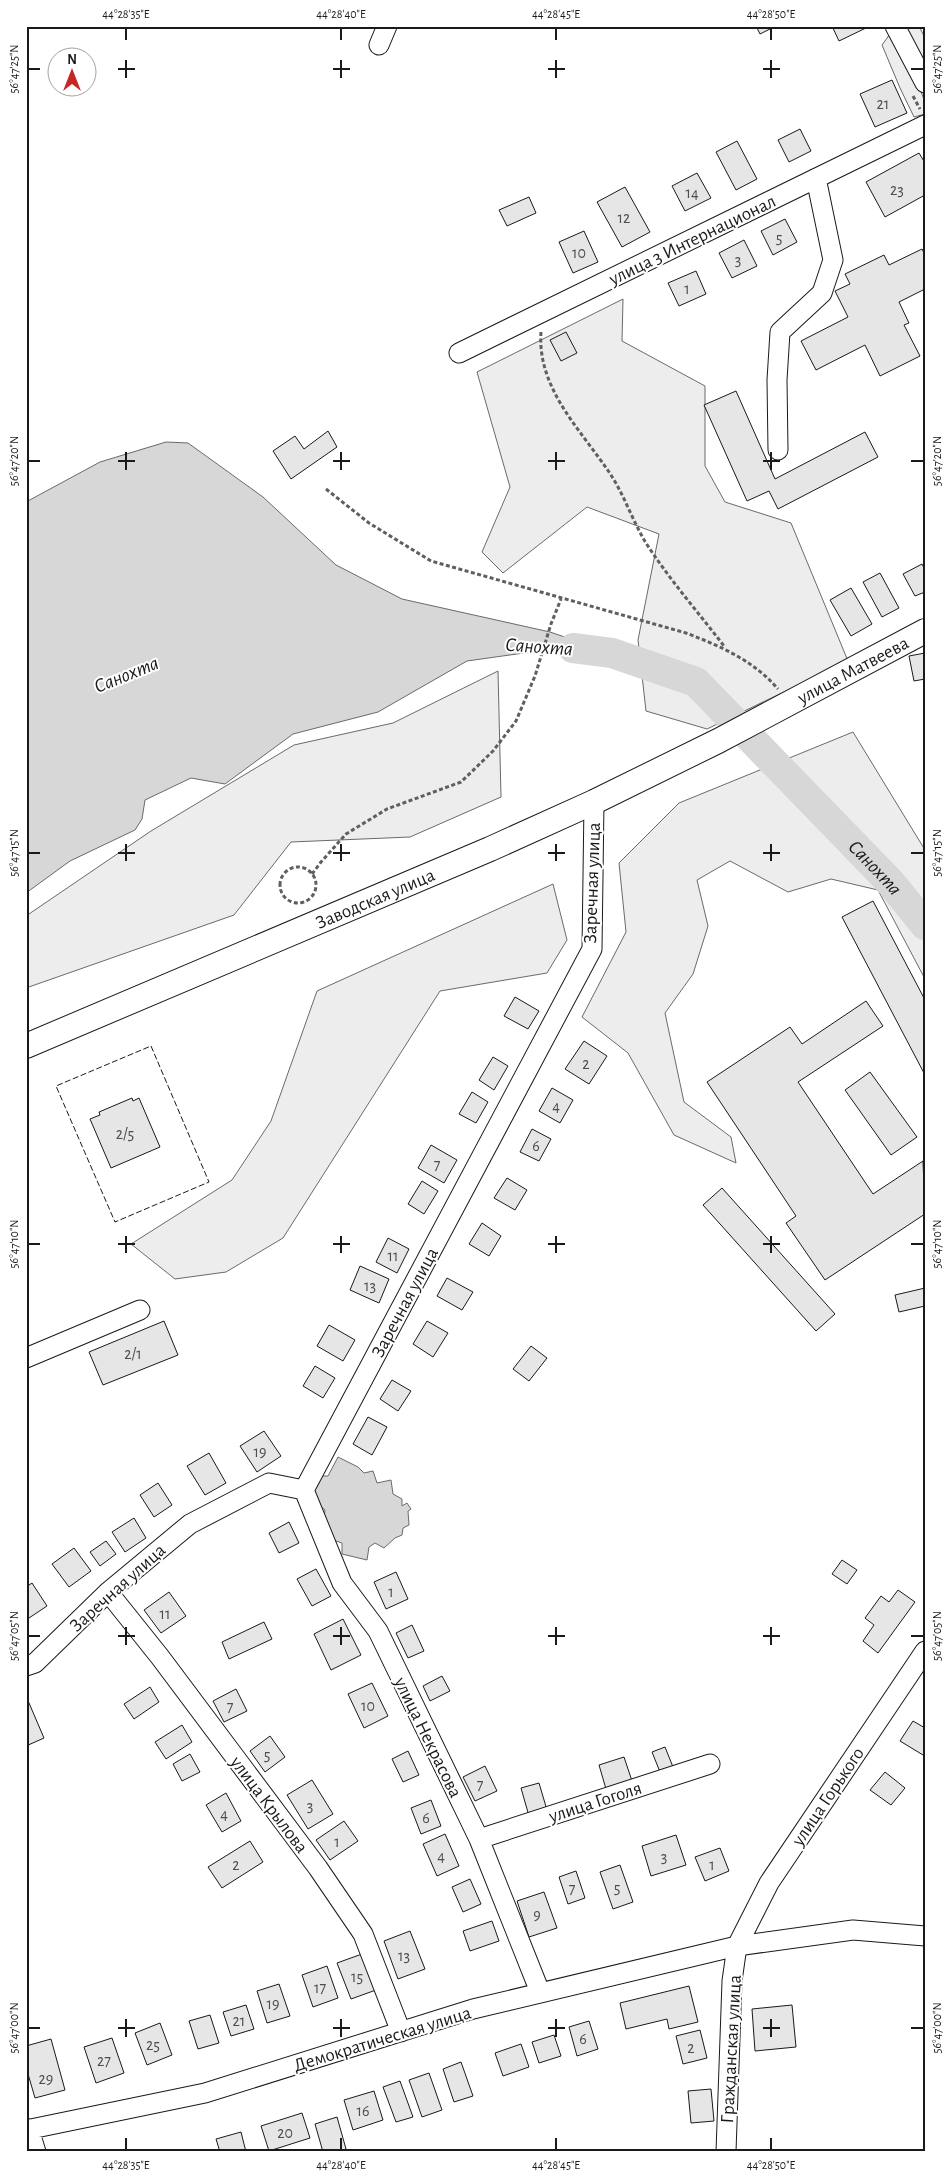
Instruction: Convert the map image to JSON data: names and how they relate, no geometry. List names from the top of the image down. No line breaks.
{"streets":{"main road":["улица Матвеева","Заводская улица"],"street":["улица 3 Интернационал","Заречная улица","улица Некрасова","улица Горького","улица Гоголя","улица Крылова","Демократическая улица","Гражданская улица"]},"crossings":[["улица Матвеева","Заводская улица"],["Заречная улица","Заводская улица"],["Заречная улица","улица Некрасова"],["Заречная улица","улица Крылова"],["улица Некрасова","улица Гоголя"],["улица Некрасова","Демократическая улица"],["улица Горького","Демократическая улица"],["улица Горького","Гражданская улица"],["улица Крылова","Демократическая улица"],["Демократическая улица","Гражданская улица"]],"water":["Санохта"],"house_numbers":["21","23","14","12","5","10","3","1","2","4","2/5","6","7","11","13","2/1","19","1","11","10","7","5","7","3","4","6","1","4","3","2","1","5","7","9","13","15","17","19","21","6","25","2","27","29","16","20"],"north":"top","coordinates":["44°28'35\"E","44°28'40\"E","44°28'45\"E","44°28'50\"E","56°47'25\"N","56°47'20\"N","56°47'15\"N","56°47'10\"N","56°47'05\"N","56°47'00\"N"]}
